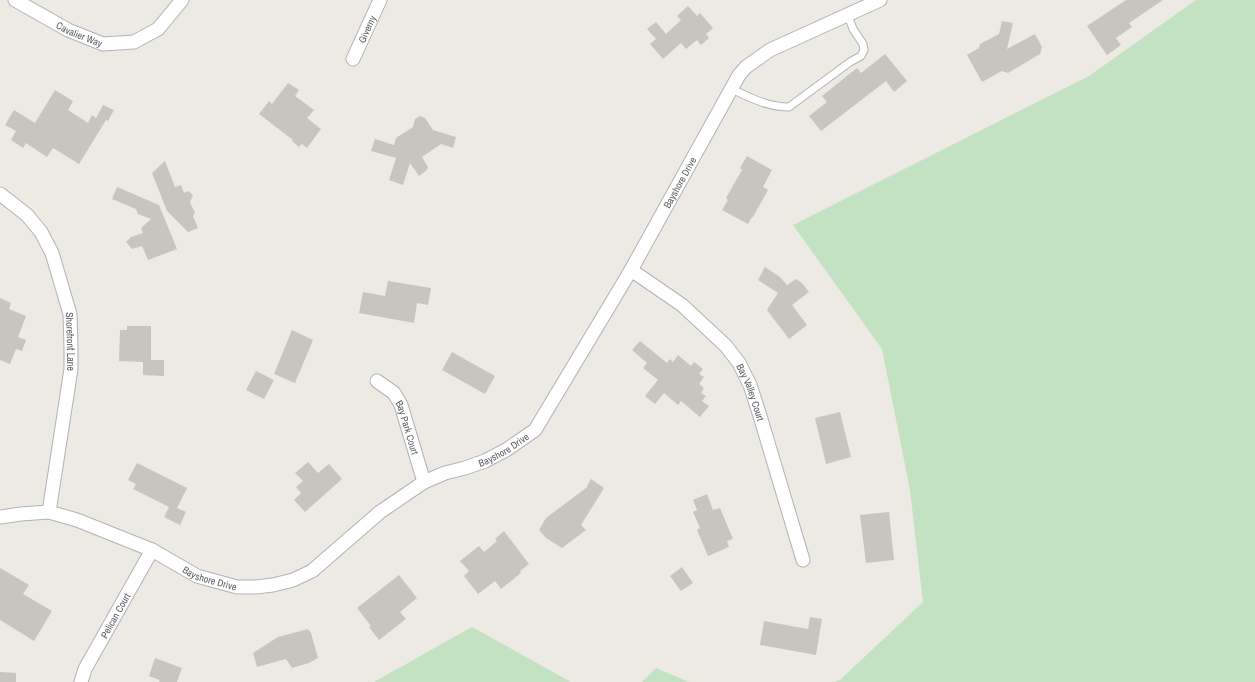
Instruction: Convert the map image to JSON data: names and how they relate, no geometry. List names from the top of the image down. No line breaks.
{"streets":{"street":["Giverny","Cavalier Way","Bayshore Drive","Shorefront Lane","Bay Valley Court","Bay Park Court","Pelican Court"]},"crossings":[["Bayshore Drive","Shorefront Lane"],["Bayshore Drive","Bay Valley Court"],["Bayshore Drive","Bay Park Court"],["Bayshore Drive","Pelican Court"]]}
